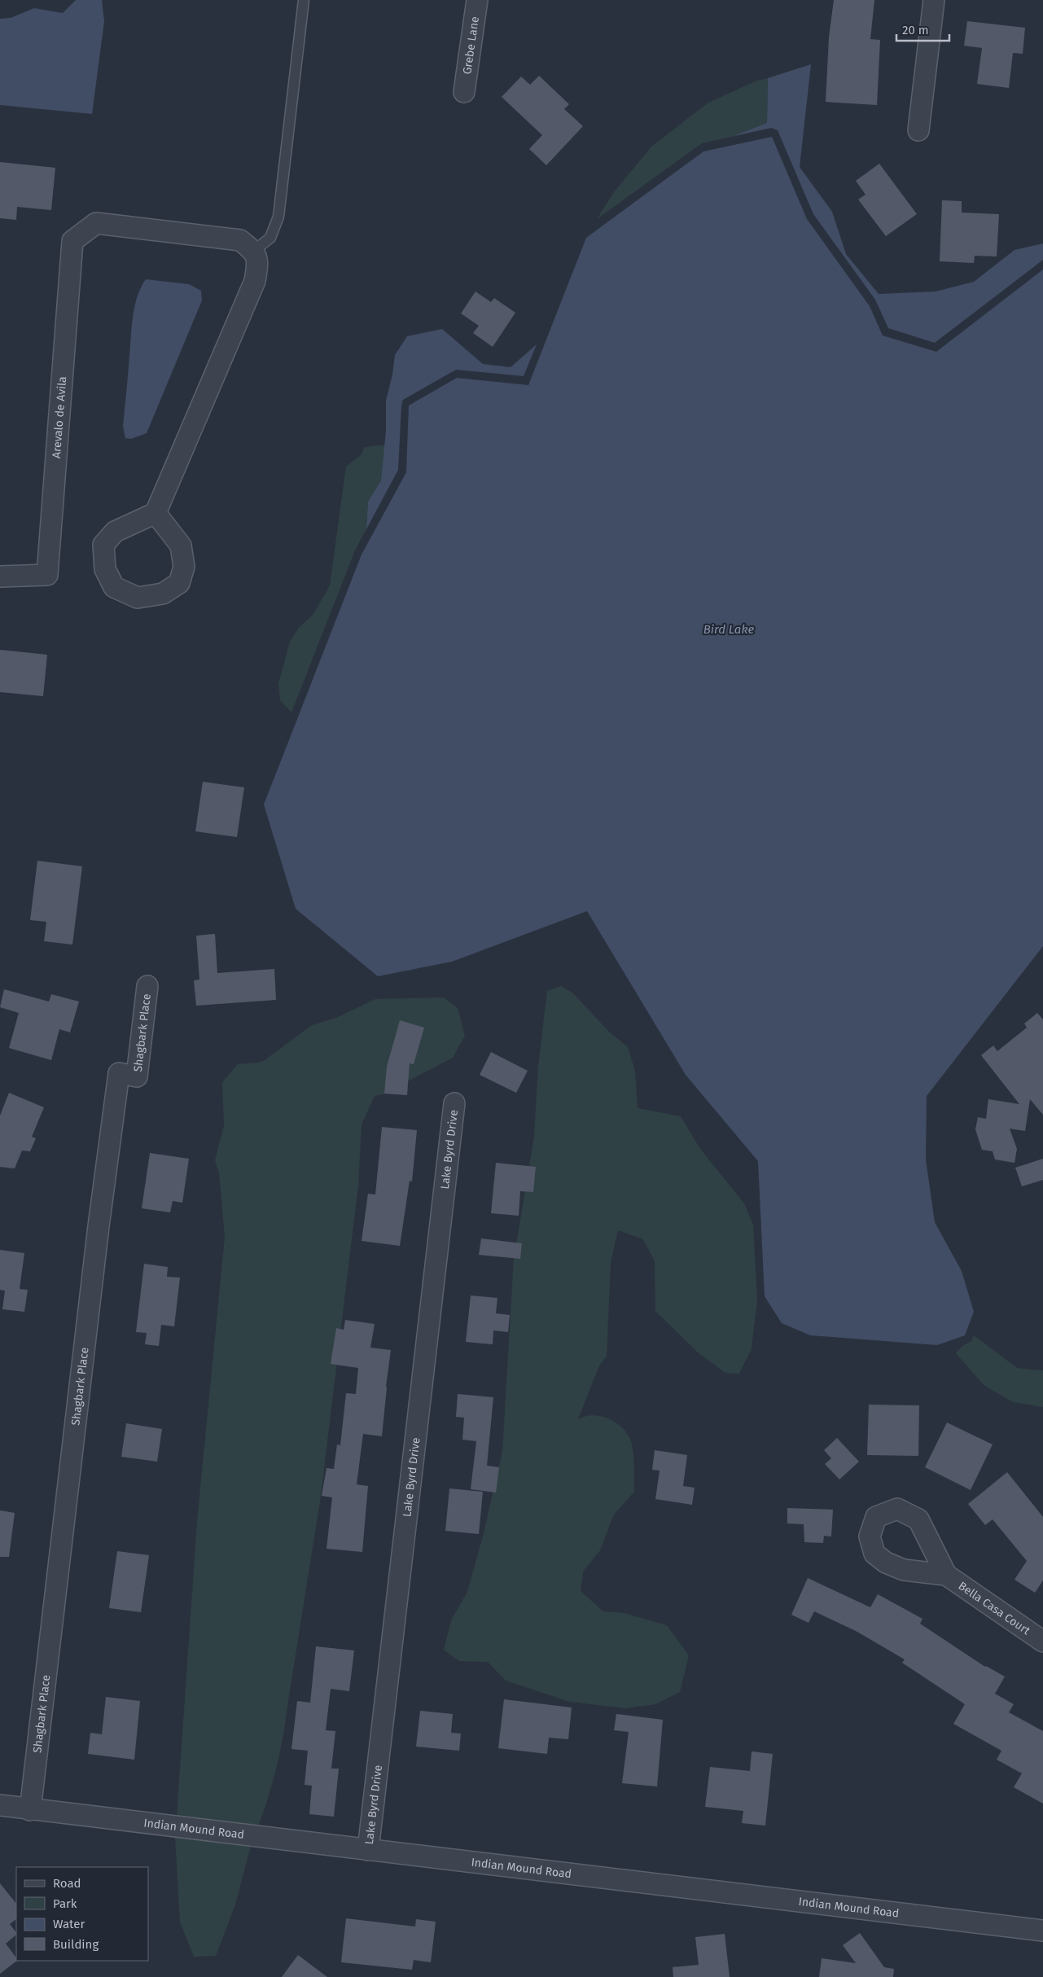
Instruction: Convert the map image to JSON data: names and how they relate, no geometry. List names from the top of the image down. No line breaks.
{"streets":{"street":["Grebe Lane","Arevalo de Avila","Shagbark Place","Lake Byrd Drive","Bella Casa Court","Indian Mound Road"]},"crossings":[["Shagbark Place","Indian Mound Road"],["Lake Byrd Drive","Indian Mound Road"]],"water":["Bird Lake"],"legend":["Road","Park","Water","Building"],"scale_bar":"20 m"}
